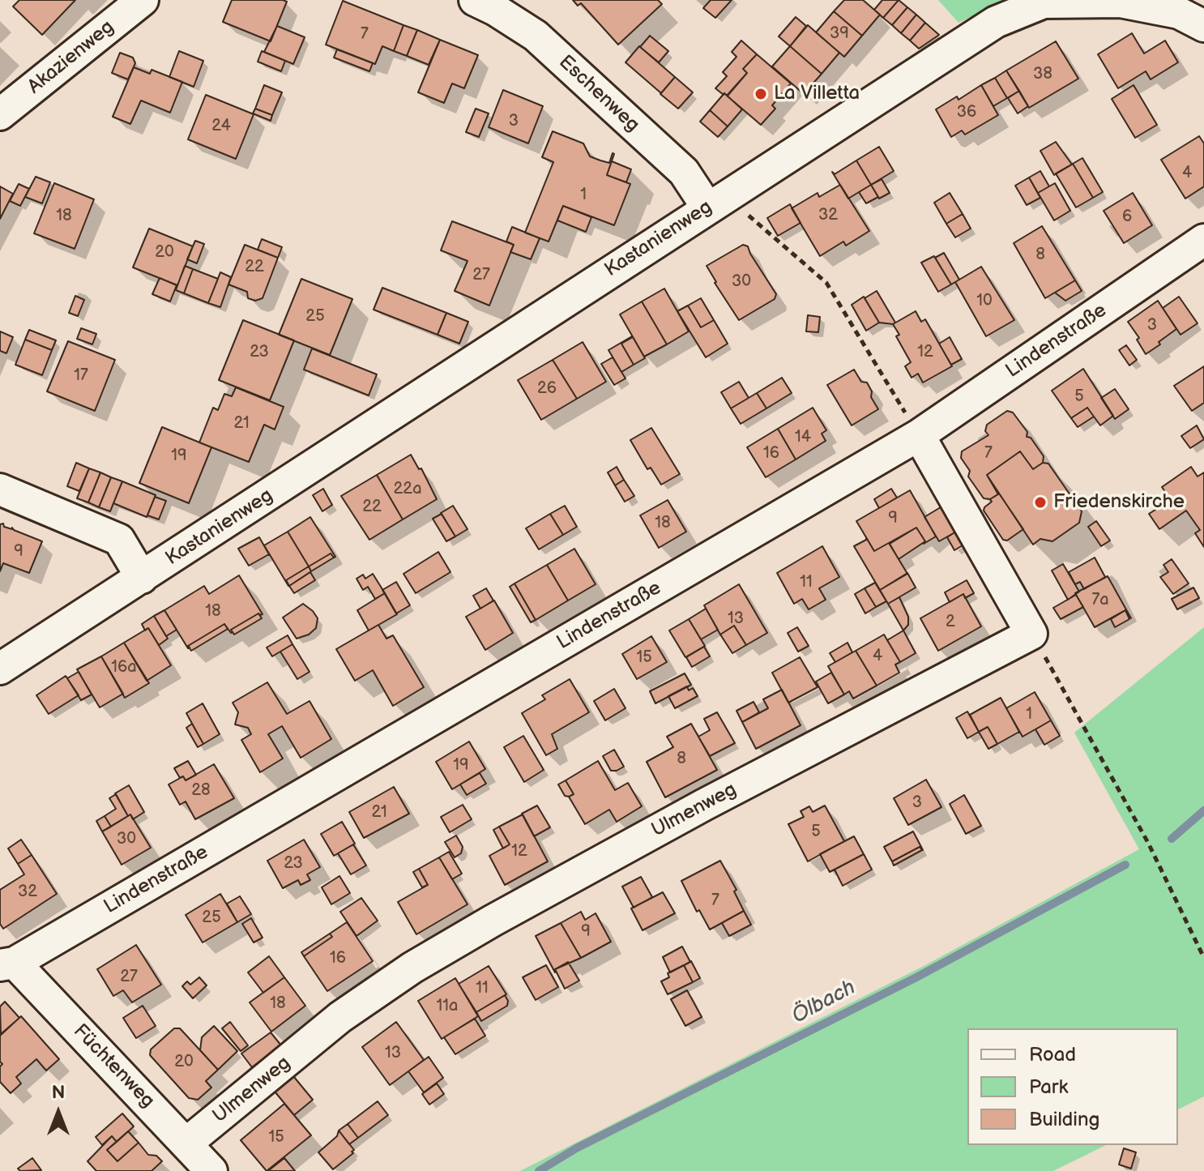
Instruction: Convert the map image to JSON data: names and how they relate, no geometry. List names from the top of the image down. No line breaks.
{"streets":{"street":["Akazienweg","Eschenweg","Kastanienweg","Lindenstraße","Ulmenweg","Füchtenweg"]},"crossings":[["Eschenweg","Kastanienweg"],["Lindenstraße","Füchtenweg"],["Ulmenweg","Füchtenweg"]],"water":["Ölbach"],"places":["La Villetta","Friedenskirche"],"house_numbers":["39","7","38","36","3","24","4","1","32","18","6","20","8","22","27","30","10","25","3","23","12","17","26","5","21","14","16","7","19","22a","22","9","18","9","11","7a","18","13","2","4","15","16a","1","8","19","28","3","21","5","30","12","23","32","7","25","9","16","27","11","18","11a","13","20","15"],"legend":["Road","Park","Building"],"north":"top"}
